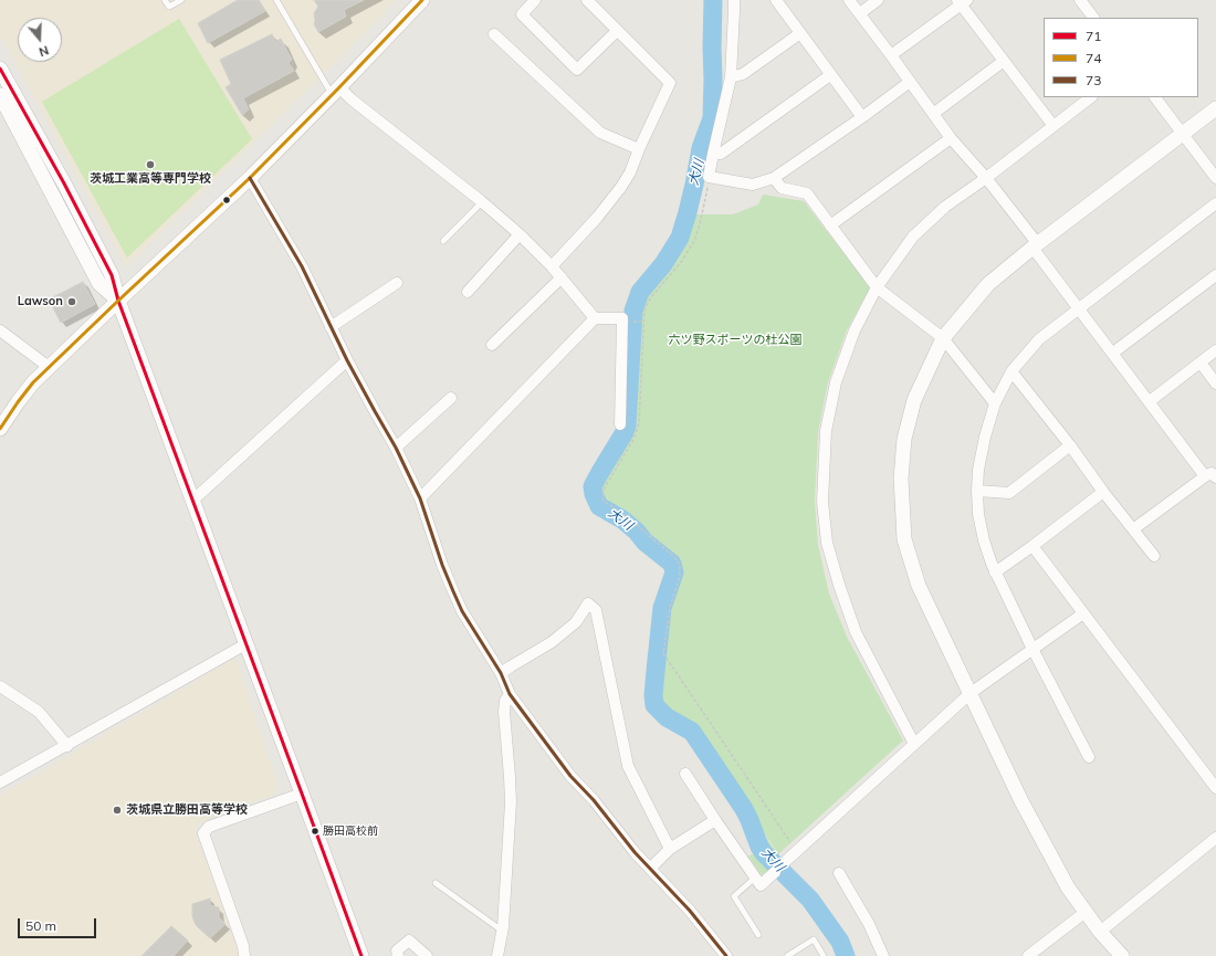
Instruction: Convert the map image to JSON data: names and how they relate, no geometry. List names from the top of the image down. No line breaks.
{"water":["大川"],"parks":["六ツ野スポーツの杜公園"],"places":["茨城工業高等専門学校","Lawson","茨城県立勝田高等学校","勝田高校前"],"lines":["transit line 74","transit line 71","transit line 73"],"legend":["71","74","73"],"scale_bar":"50 m","north":"bottom"}
